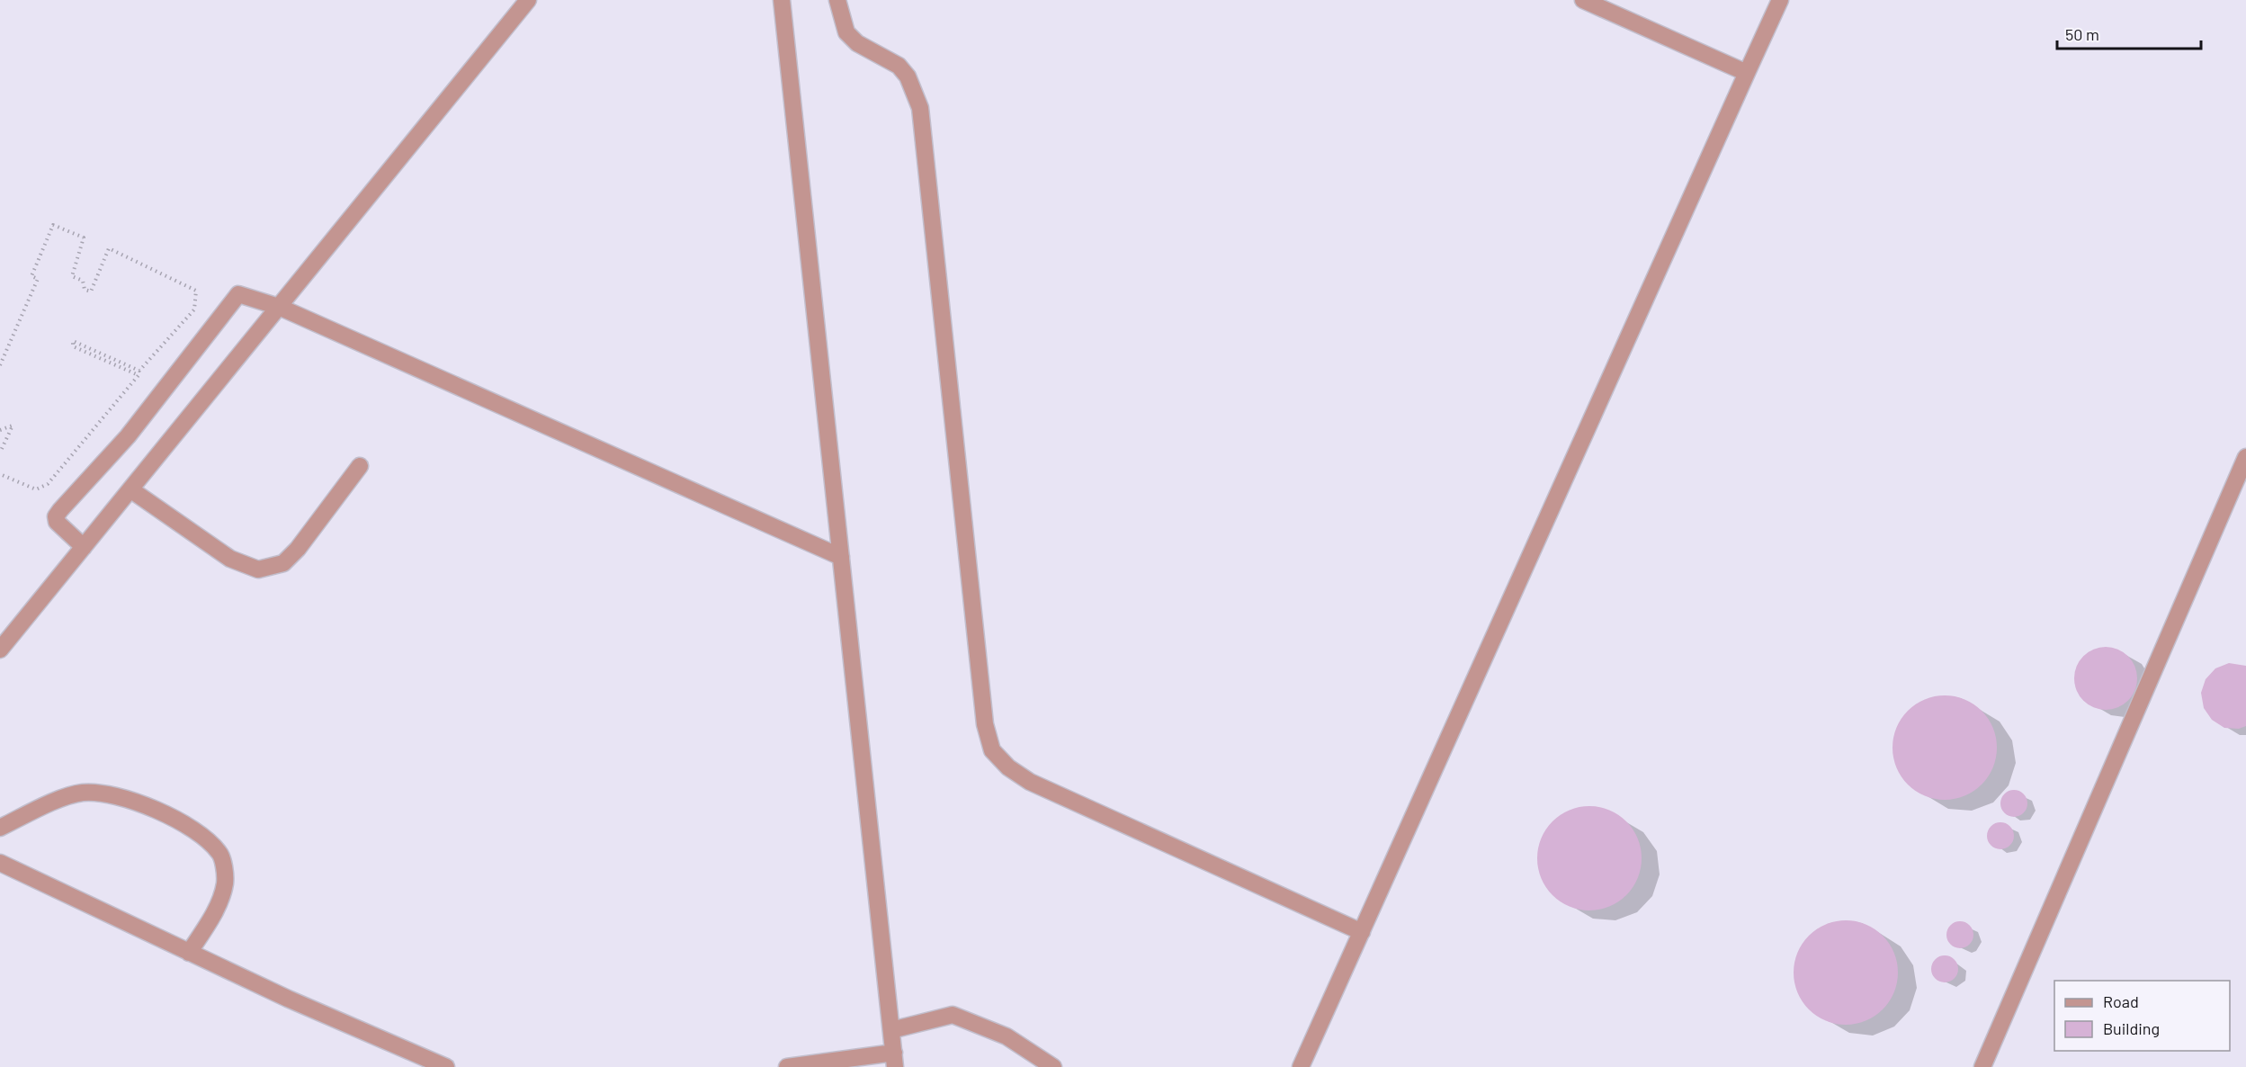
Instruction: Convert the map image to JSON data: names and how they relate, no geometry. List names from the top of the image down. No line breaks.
{"legend":["Road","Building"],"scale_bar":"50 m"}
